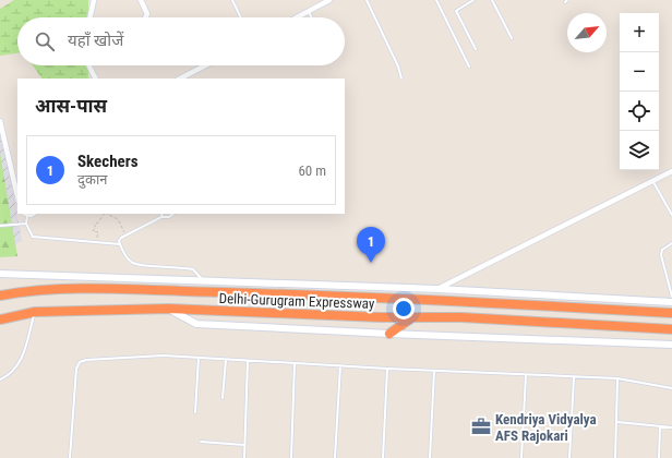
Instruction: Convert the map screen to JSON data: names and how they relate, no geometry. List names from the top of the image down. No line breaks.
{"streets":{"highway":["Delhi-Gurugram Expressway"]},"places":{"office":["Kendriya Vidyalya AFS Rajokari"]},"north":"top right","page":{"map_buttons":["+","−"],"search":"यहाँ खोजें","heading":"आस-पास","list":[{"mark":"1","name":"Skechers","note":"दुकान","value":"60 m"}],"pins":"1"}}
